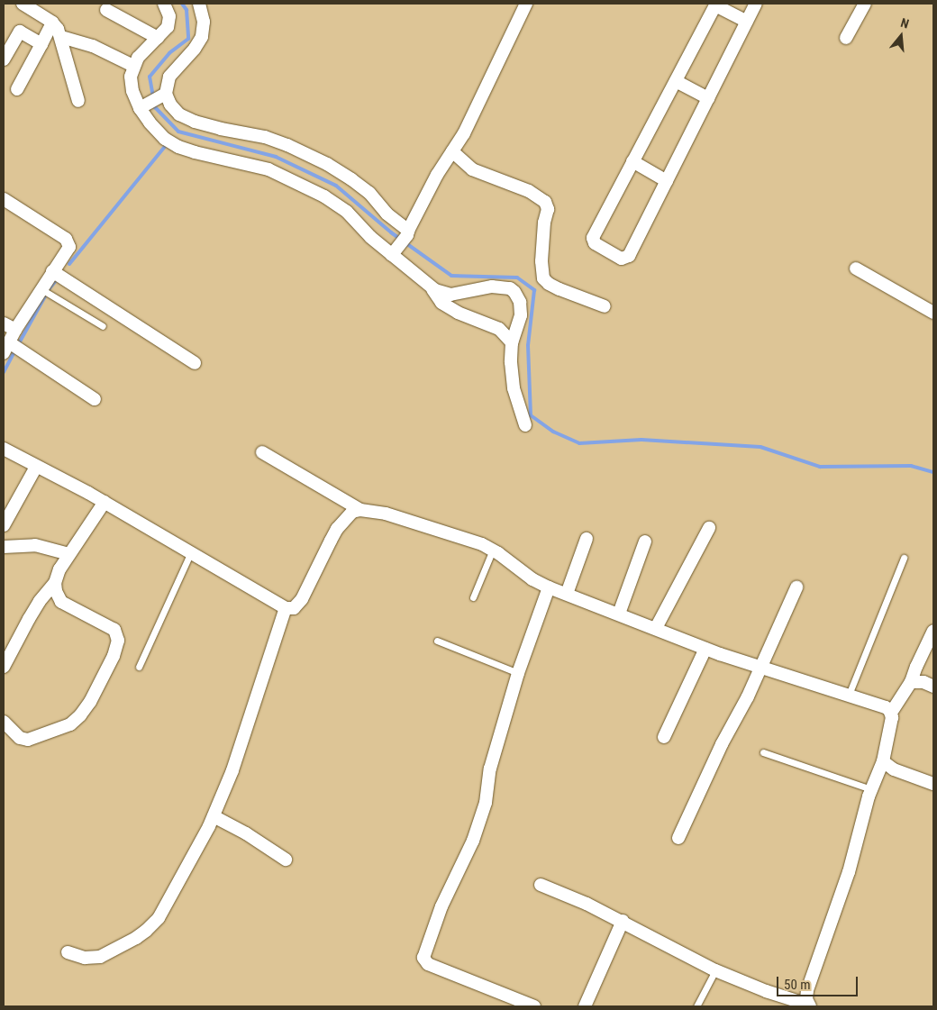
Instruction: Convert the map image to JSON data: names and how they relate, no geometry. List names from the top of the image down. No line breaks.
{"scale_bar":"50 m","north":"top"}
